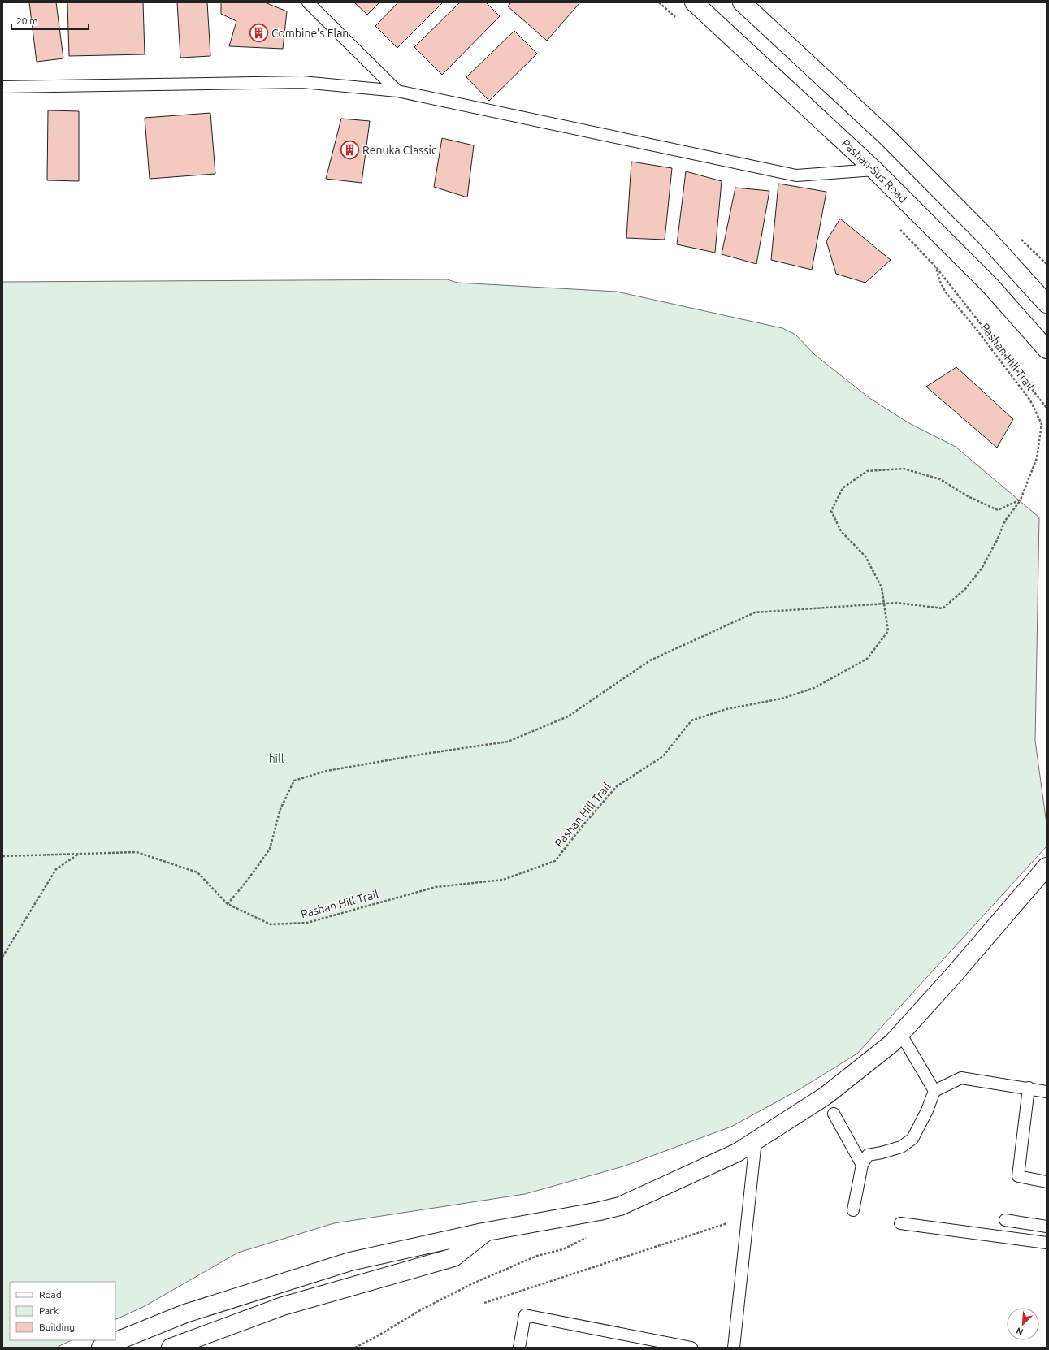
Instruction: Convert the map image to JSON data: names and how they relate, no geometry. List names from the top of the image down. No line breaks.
{"streets":{"street":["Pashan-Sus Road"],"path":["Pashan Hill Trail"]},"parks":["hill"],"places":{"building":["Combine's Elan","Renuka Classic"]},"legend":["Road","Park","Building"],"scale_bar":"20 m","north":"bottom left"}
